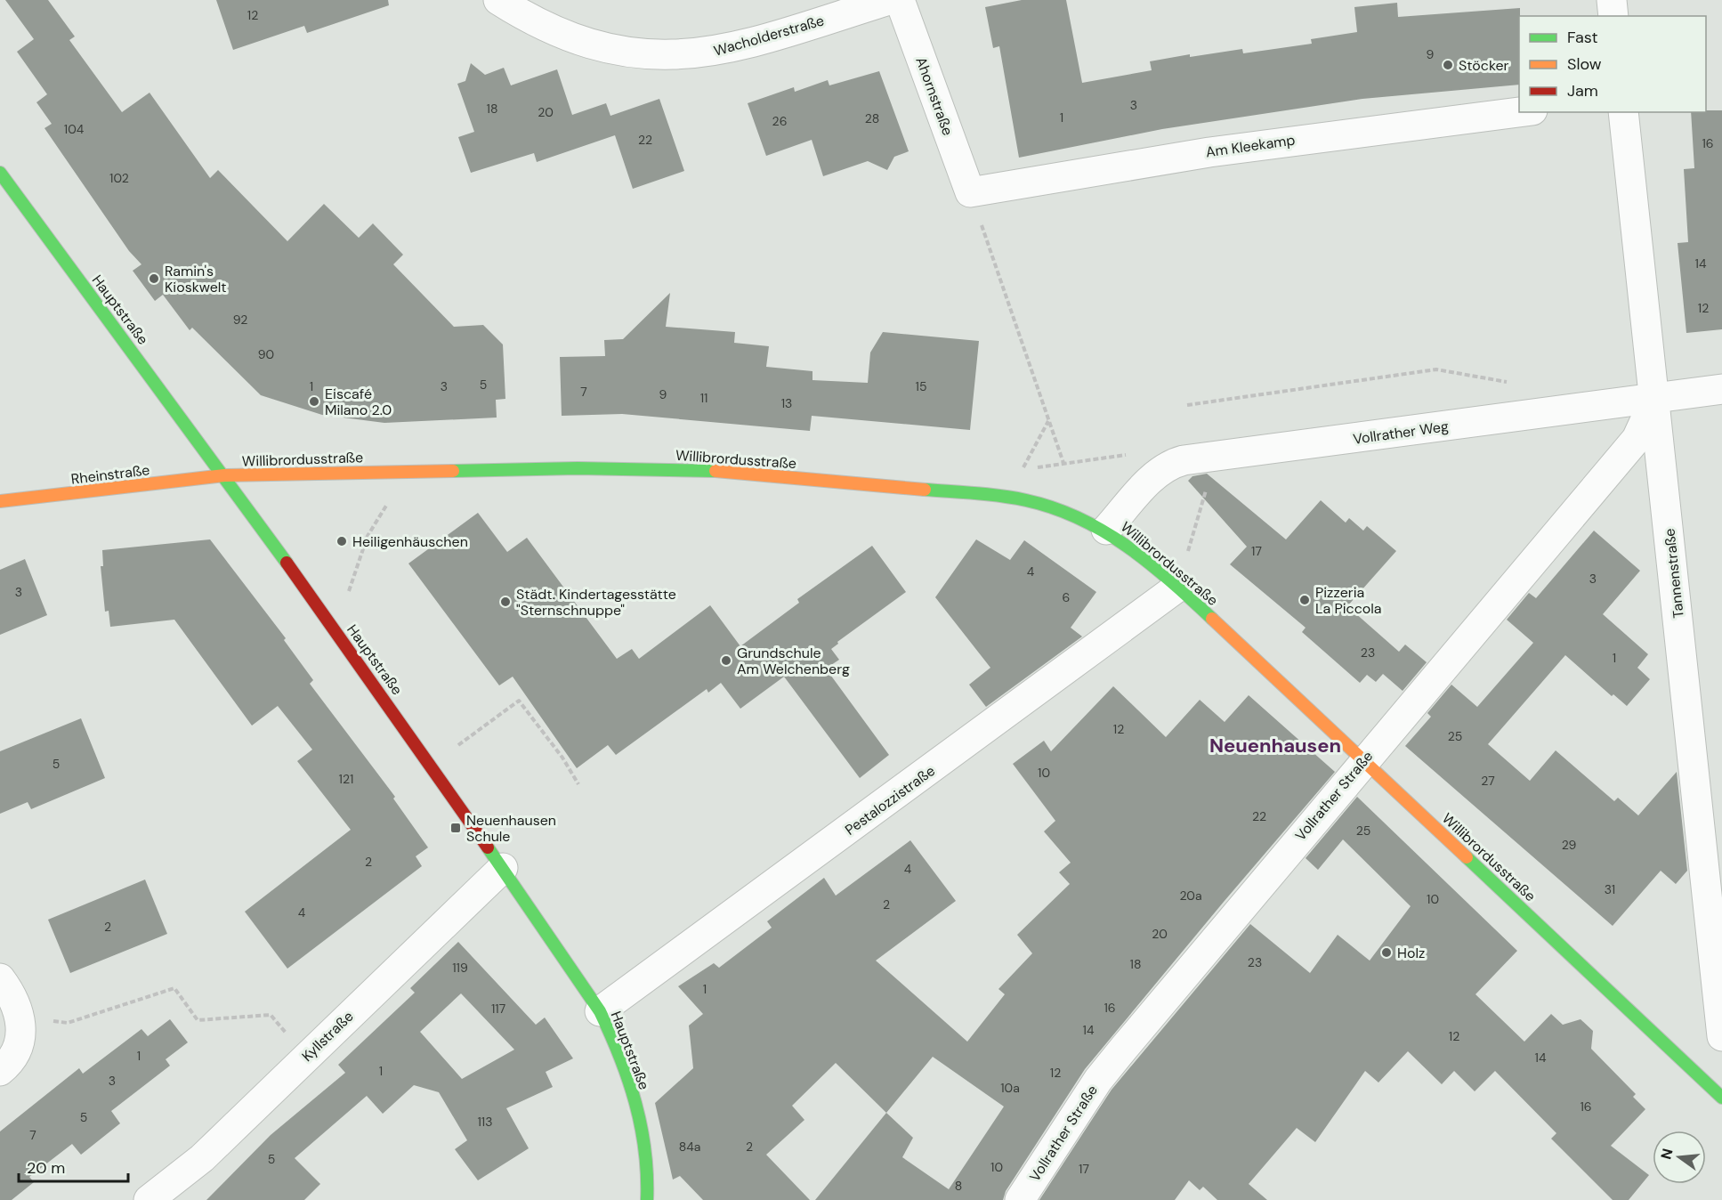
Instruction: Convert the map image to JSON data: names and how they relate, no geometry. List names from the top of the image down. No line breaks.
{"streets":{"street":["Wacholderstraße","Ahornstraße","Am Kleekamp","Hauptstraße","Vollrather Weg","Willibrordusstraße","Rheinstraße","Tannenstraße","Vollrather Straße","Pestalozzistraße","Kyllstraße"]},"crossings":[["Ahornstraße","Am Kleekamp"],["Hauptstraße","Willibrordusstraße"],["Hauptstraße","Rheinstraße"],["Hauptstraße","Pestalozzistraße"],["Hauptstraße","Kyllstraße"],["Vollrather Weg","Willibrordusstraße"],["Vollrather Weg","Tannenstraße"],["Vollrather Weg","Vollrather Straße"],["Willibrordusstraße","Rheinstraße"],["Willibrordusstraße","Vollrather Straße"],["Willibrordusstraße","Pestalozzistraße"],["Tannenstraße","Vollrather Straße"]],"districts":["Neuenhausen"],"places":{"other":["Stöcker","Ramin's Kioskwelt","Eiscafé Milano 2.0","Heiligenhäuschen","Pizzeria La Piccola","Städt. Kindertagesstätte \"Sternschnuppe\"","Grundschule Am Welchenberg","Holz"],"transit":["Neuenhausen Schule"]},"house_numbers":["12","9","3","18","20","1","28","26","104","22","16","102","14","12","92","90","5","1","3","15","7","9","11","13","17","4","3","3","6","23","1","12","25","5","10","121","27","22","25","29","2","4","31","20a","10","2","4","2","20","23","18","119","1","16","117","14","12","1","14","1","12","3","10a","16","5","113","7","84a","2","5","10","17","8"],"legend":["Fast","Slow","Jam"],"scale_bar":"20 m","north":"left"}
